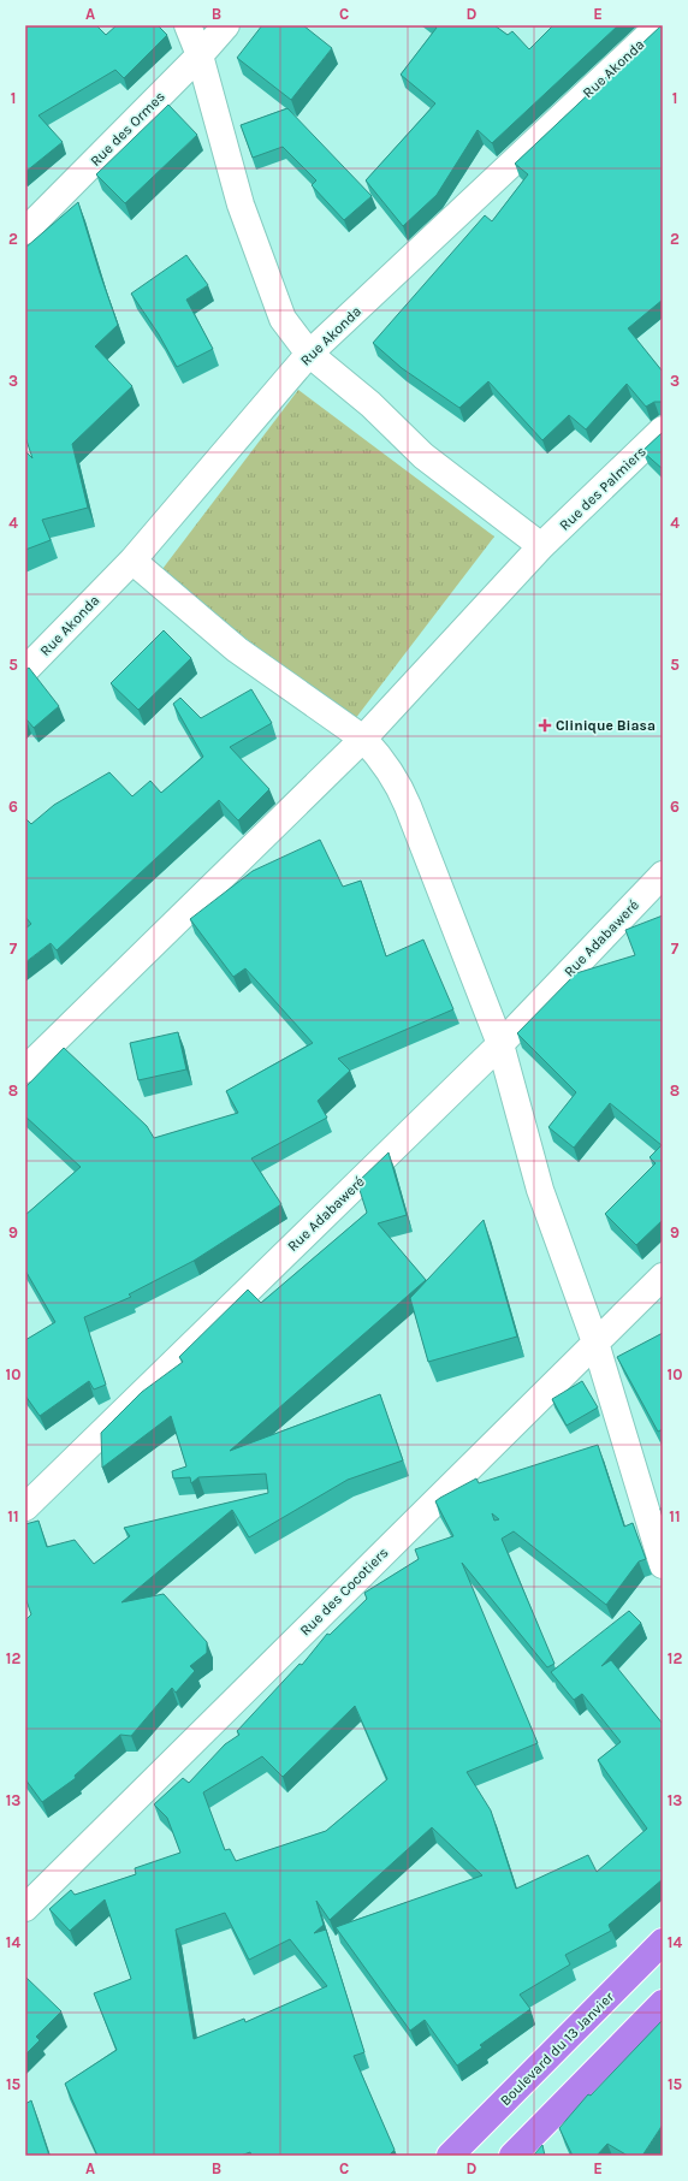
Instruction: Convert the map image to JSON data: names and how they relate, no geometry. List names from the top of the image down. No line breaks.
{"streets":{"highway":["Boulevard du 13 Janvier"],"street":["Rue Akonda","Rue des Ormes","Rue des Palmiers","Rue Adabaweré","Rue des Cocotiers"]},"places":{"health":["Clinique Biasa"]},"grid":{"columns":["A","B","C","D","E"],"rows":["1","2","3","4","5","6","7","8","9","10","11","12","13","14","15"]}}
